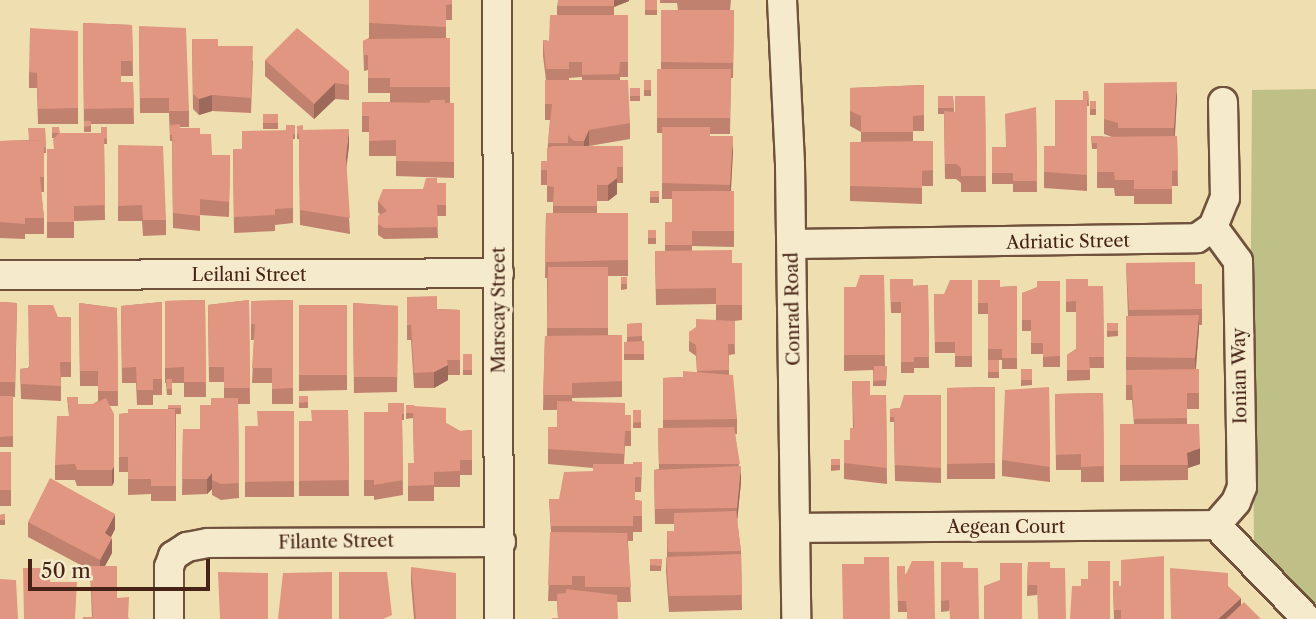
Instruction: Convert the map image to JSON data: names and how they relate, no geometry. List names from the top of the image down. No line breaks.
{"streets":{"street":["Adriatic Street","Leilani Street","Conrad Road","Marscay Street","Ionian Way","Aegean Court","Filante Street"]},"crossings":[["Adriatic Street","Conrad Road"],["Adriatic Street","Ionian Way"],["Leilani Street","Marscay Street"],["Conrad Road","Aegean Court"],["Marscay Street","Filante Street"],["Ionian Way","Aegean Court"]],"scale_bar":"50 m"}
